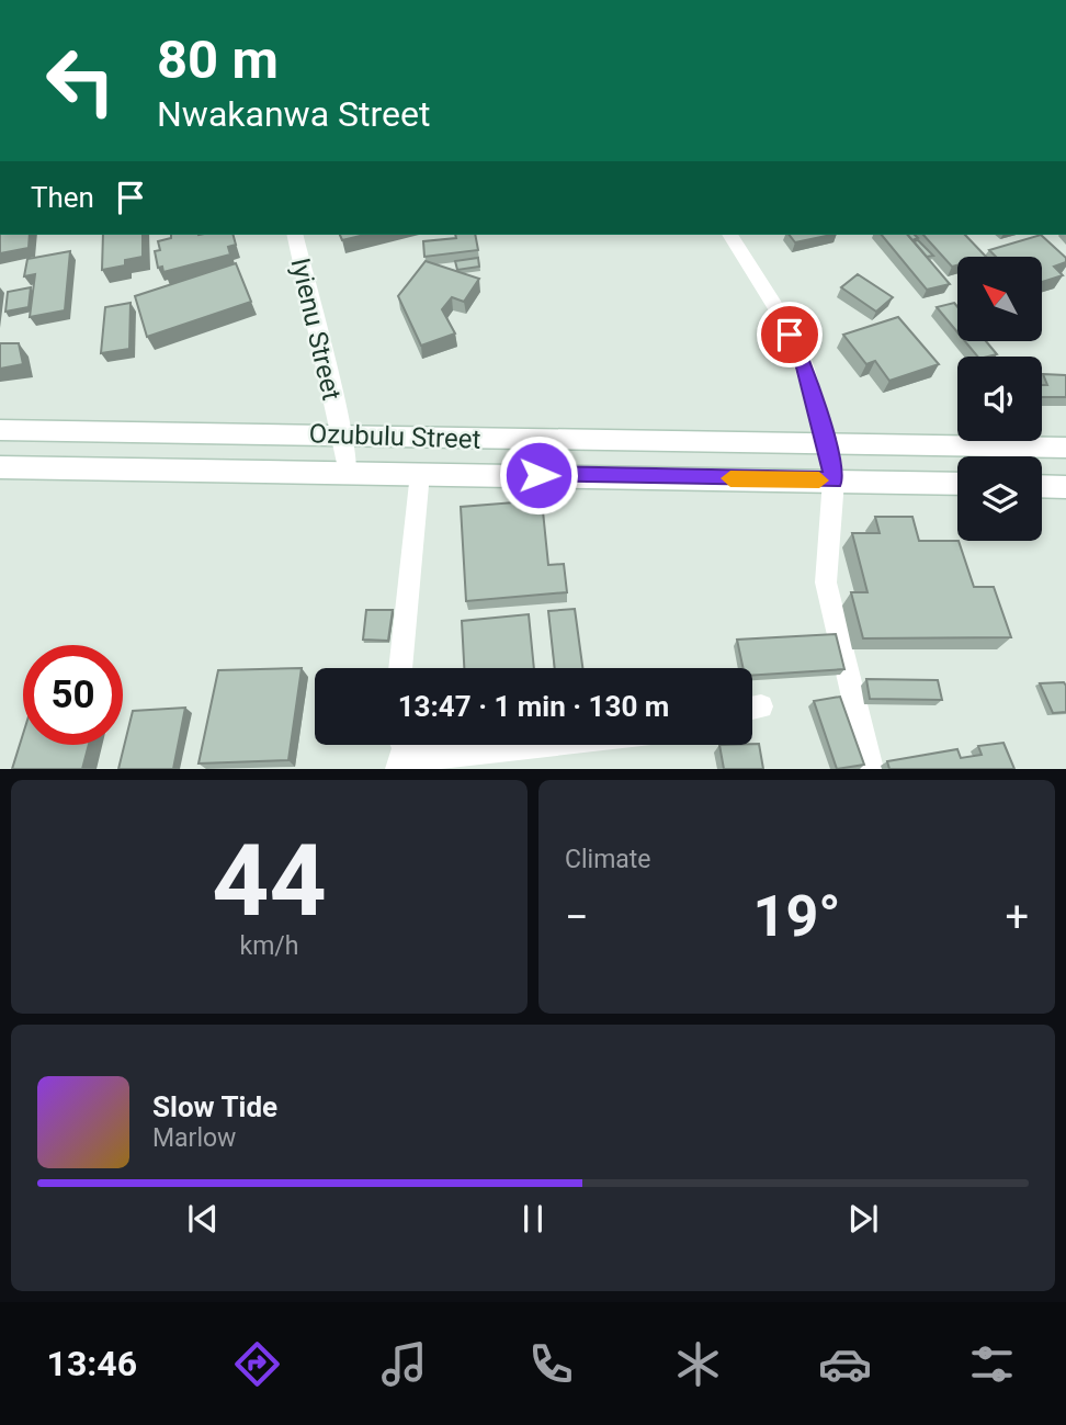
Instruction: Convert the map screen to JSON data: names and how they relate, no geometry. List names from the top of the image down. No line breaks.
{"streets":{"main road":["Ozubulu Street"],"street":["Iyienu Street"]},"crossings":[["Iyienu Street","Ozubulu Street"]],"north":"top left","page":{"turn":["80 m","Nwakanwa Street"],"then":"Then","limit":"50","trip":"13:47 · 1 min · 130 m","tile":[["44","km/h"],"Climate"],"heat":["−","19°","+"],"song":["Slow Tide","Marlow"],"tabs":"13:46"}}
